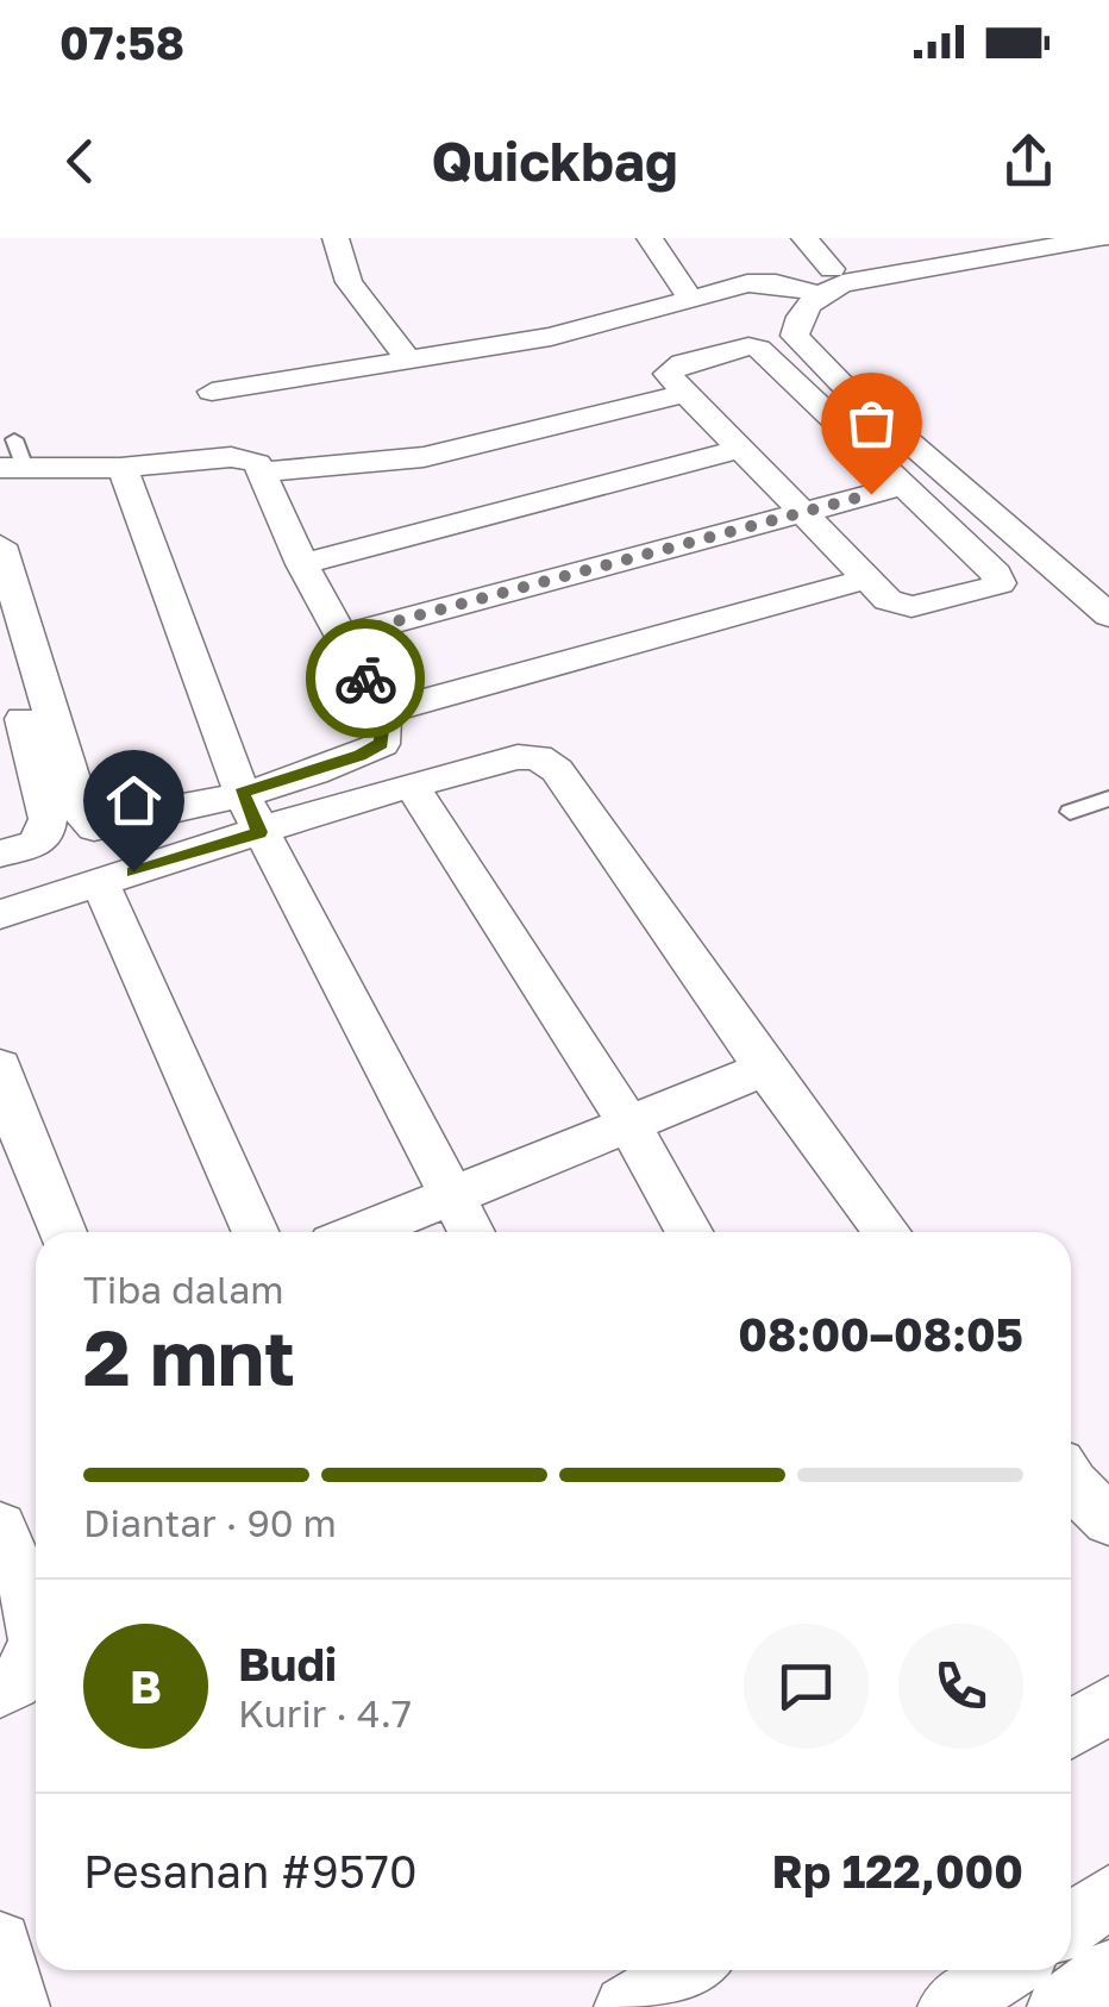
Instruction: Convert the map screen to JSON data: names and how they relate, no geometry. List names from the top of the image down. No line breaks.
{"page":{"status":"07:58","header":"Quickbag","heading":["2 mnt","Tiba dalam","08:00–08:05"],"panel":["Budi","Kurir · 4.7","Pesanan #9570","Rp 122,000"],"bar":"Diantar · 90 m","round":"B"}}
